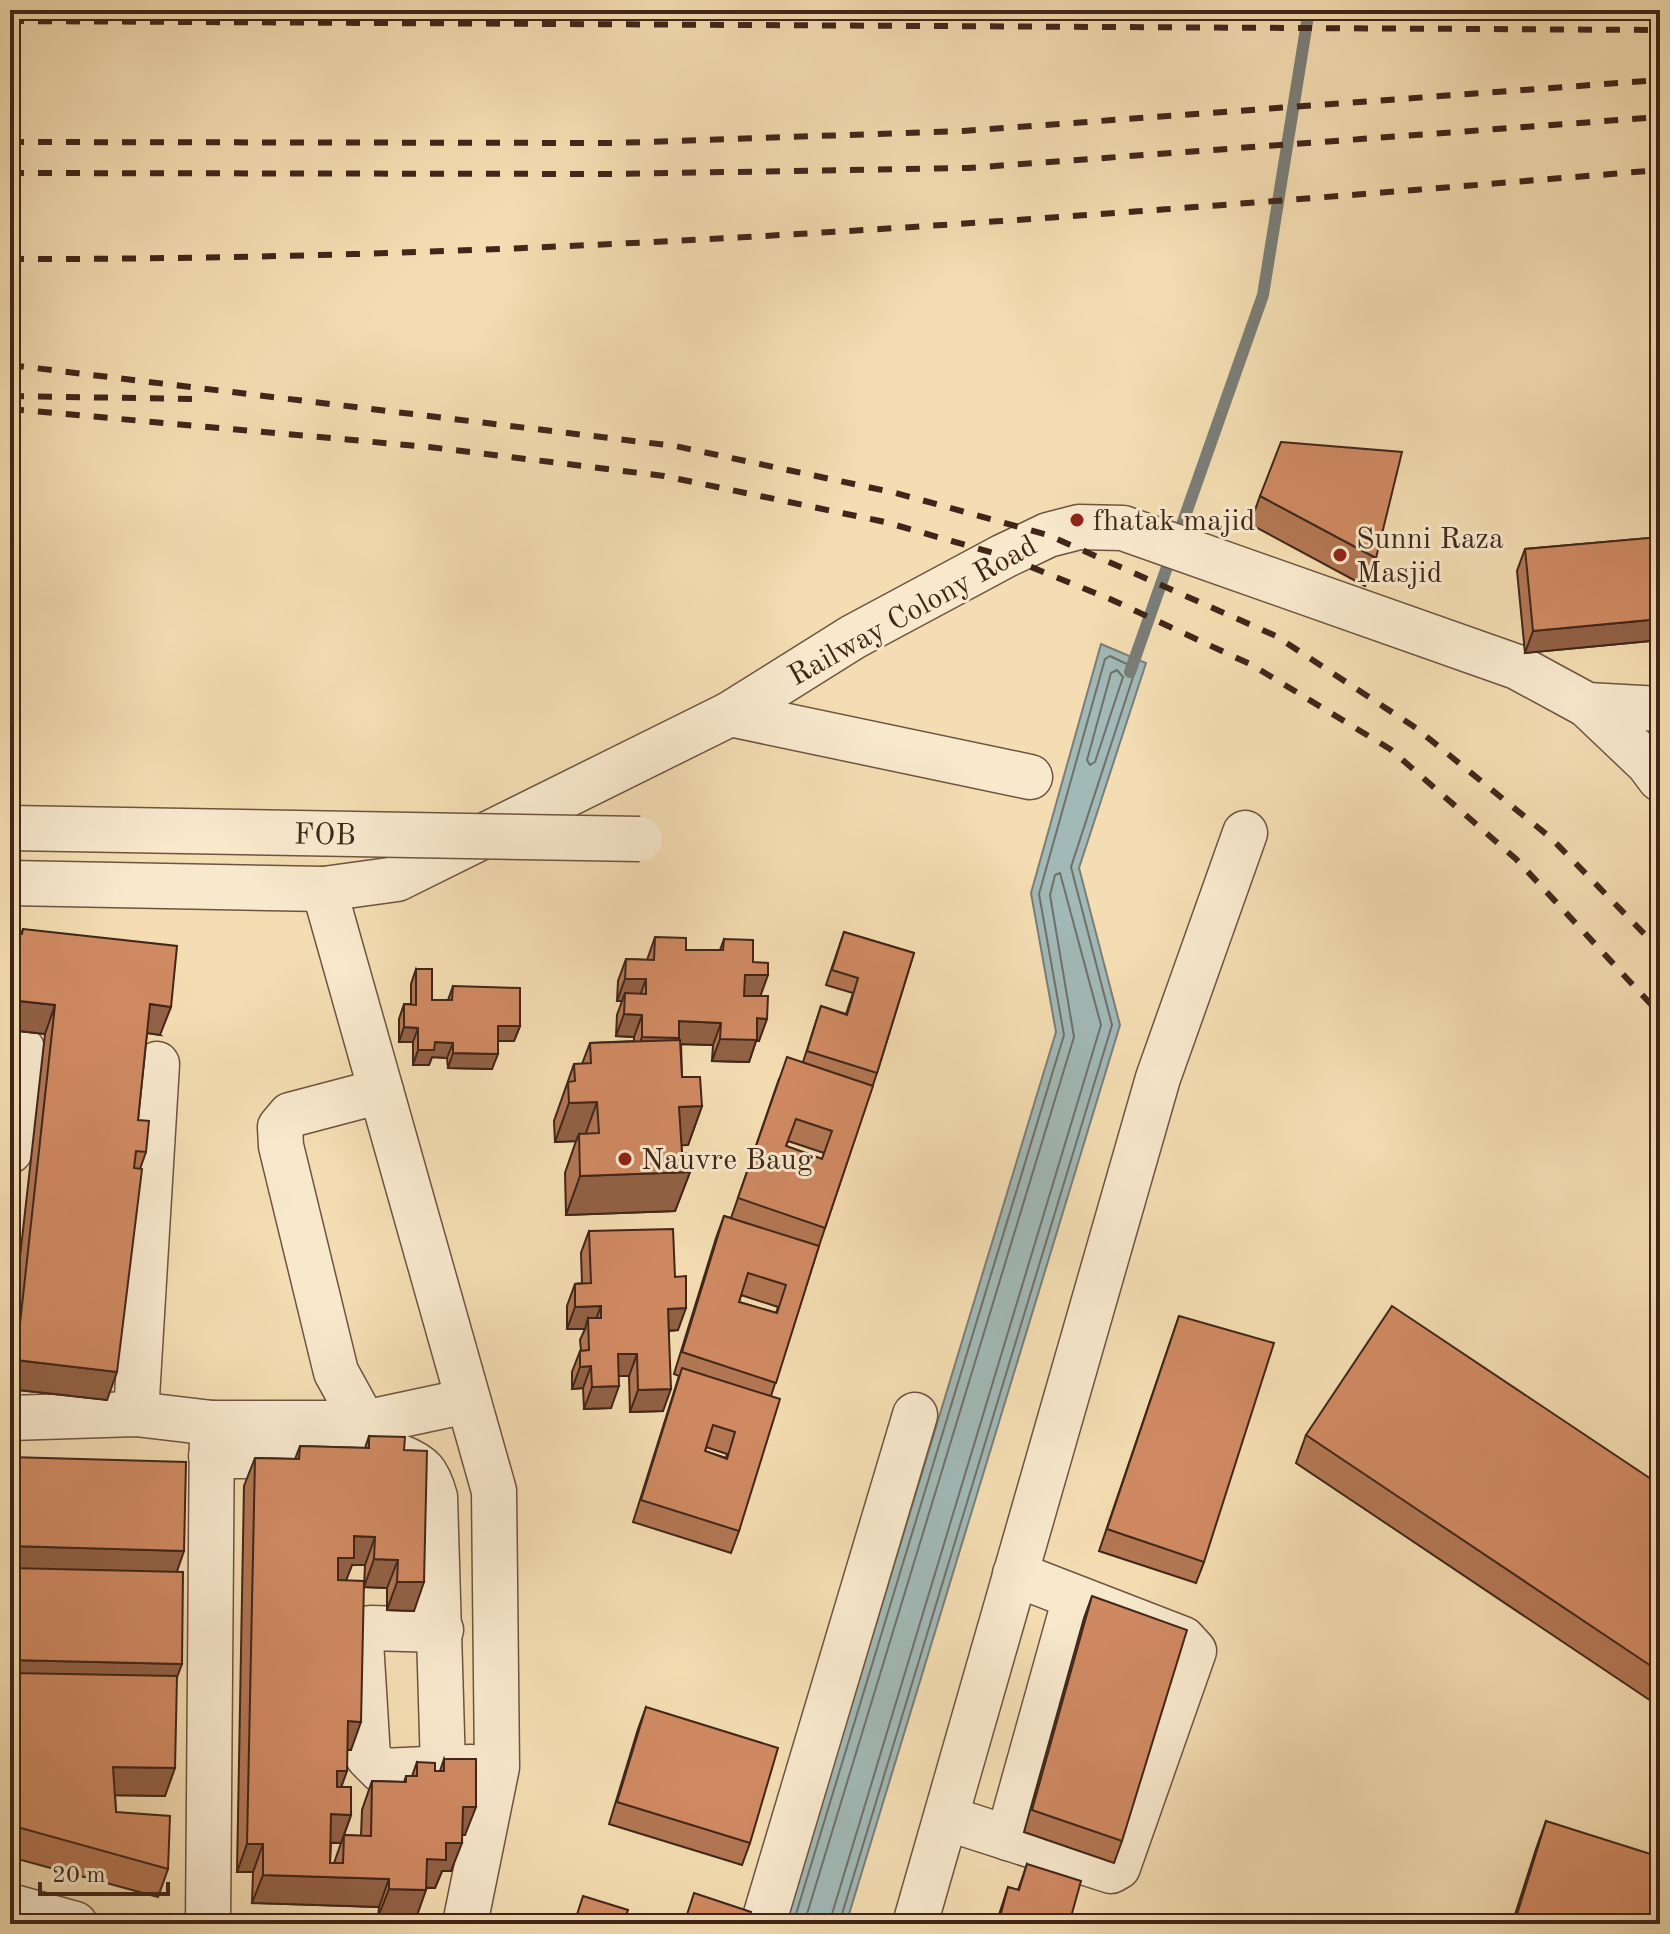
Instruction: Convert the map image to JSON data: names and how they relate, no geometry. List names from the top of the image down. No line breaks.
{"streets":{"street":["Railway Colony Road","FOB"]},"places":["fhatak majid","Sunni Raza Masjid","Nauvre Baug"],"scale_bar":"20 m"}
